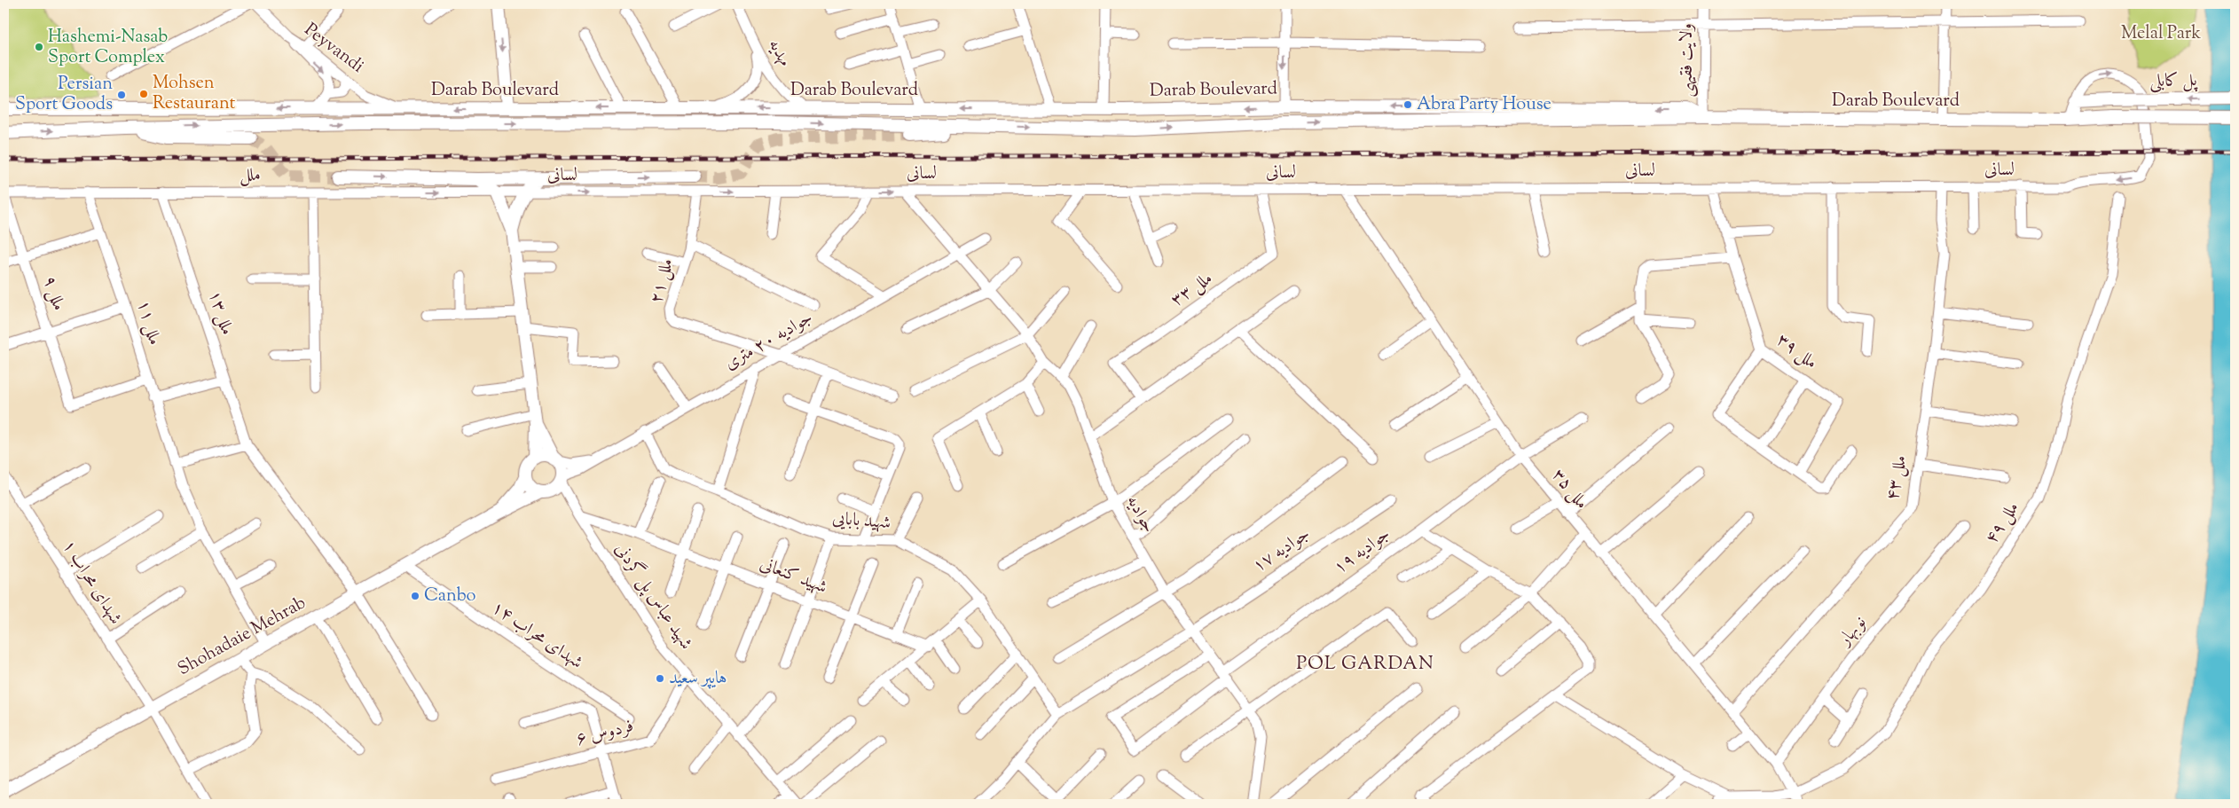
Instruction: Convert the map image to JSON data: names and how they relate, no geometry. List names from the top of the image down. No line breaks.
{"streets":{"main road":["پل کابلی","Darab Boulevard","Shohadaie Mehrab"],"street":["Peyvandi","مهدیه","ولایت فقیهی","لسانی","ملل","ملل ۲۱","ملل ۳۳","ملل ۹","ملل ۱۳","ملل ۱۱","جوادیه ۲۰ متری","ملل ۳۹","ملل ۴۳","ملل ۳۵","جوادیه","شهید بابایی","ملل ۴۹","جوادیه ۱۷","جوادیه ۱۹","شهید کنعانی","شهدای محراب ۱","شهید عباس پل گردنی","نوبهار","شهدای محراب ۱۴","فردوس ۶"]},"crossings":[["Peyvandi","Darab Boulevard"],["مهدیه","Darab Boulevard"],["ولایت فقیهی","Darab Boulevard"],["پل کابلی","Darab Boulevard"],["پل کابلی","لسانی"],["لسانی","ملل"],["لسانی","ملل ۲۱"],["لسانی","ملل ۳۳"],["لسانی","ملل ۳۹"],["لسانی","ملل ۴۳"],["لسانی","ملل ۳۵"],["لسانی","جوادیه"],["ملل","ملل ۹"],["ملل","ملل ۱۳"],["ملل","ملل ۱۱"],["ملل ۲۱","جوادیه ۲۰ متری"],["ملل ۹","ملل ۱۱"],["ملل ۱۳","Shohadaie Mehrab"],["ملل ۱۱","Shohadaie Mehrab"],["جوادیه ۲۰ متری","جوادیه"],["جوادیه ۲۰ متری","شهید بابایی"],["جوادیه ۲۰ متری","شهید عباس پل گردنی"],["جوادیه ۲۰ متری","Shohadaie Mehrab"],["ملل ۴۳","ملل ۳۵"],["ملل ۳۵","ملل ۴۹"],["ملل ۳۵","جوادیه ۱۹"],["ملل ۳۵","نوبهار"],["جوادیه","جوادیه ۱۷"],["جوادیه","جوادیه ۱۹"],["شهید بابایی","جوادیه ۱۷"],["شهید کنعانی","شهید عباس پل گردنی"],["شهدای محراب ۱","Shohadaie Mehrab"],["شهید عباس پل گردنی","Shohadaie Mehrab"],["شهید عباس پل گردنی","فردوس ۶"],["شهدای محراب ۱۴","Shohadaie Mehrab"]],"one_way":["ملل"],"districts":["POL GARDAN"],"parks":["Melal Park"],"places":["Hashemi-Nasab Sport Complex","Mohsen Restaurant","Persian Sport Goods","Abra Party House","Canbo","هایپر سعید"]}
